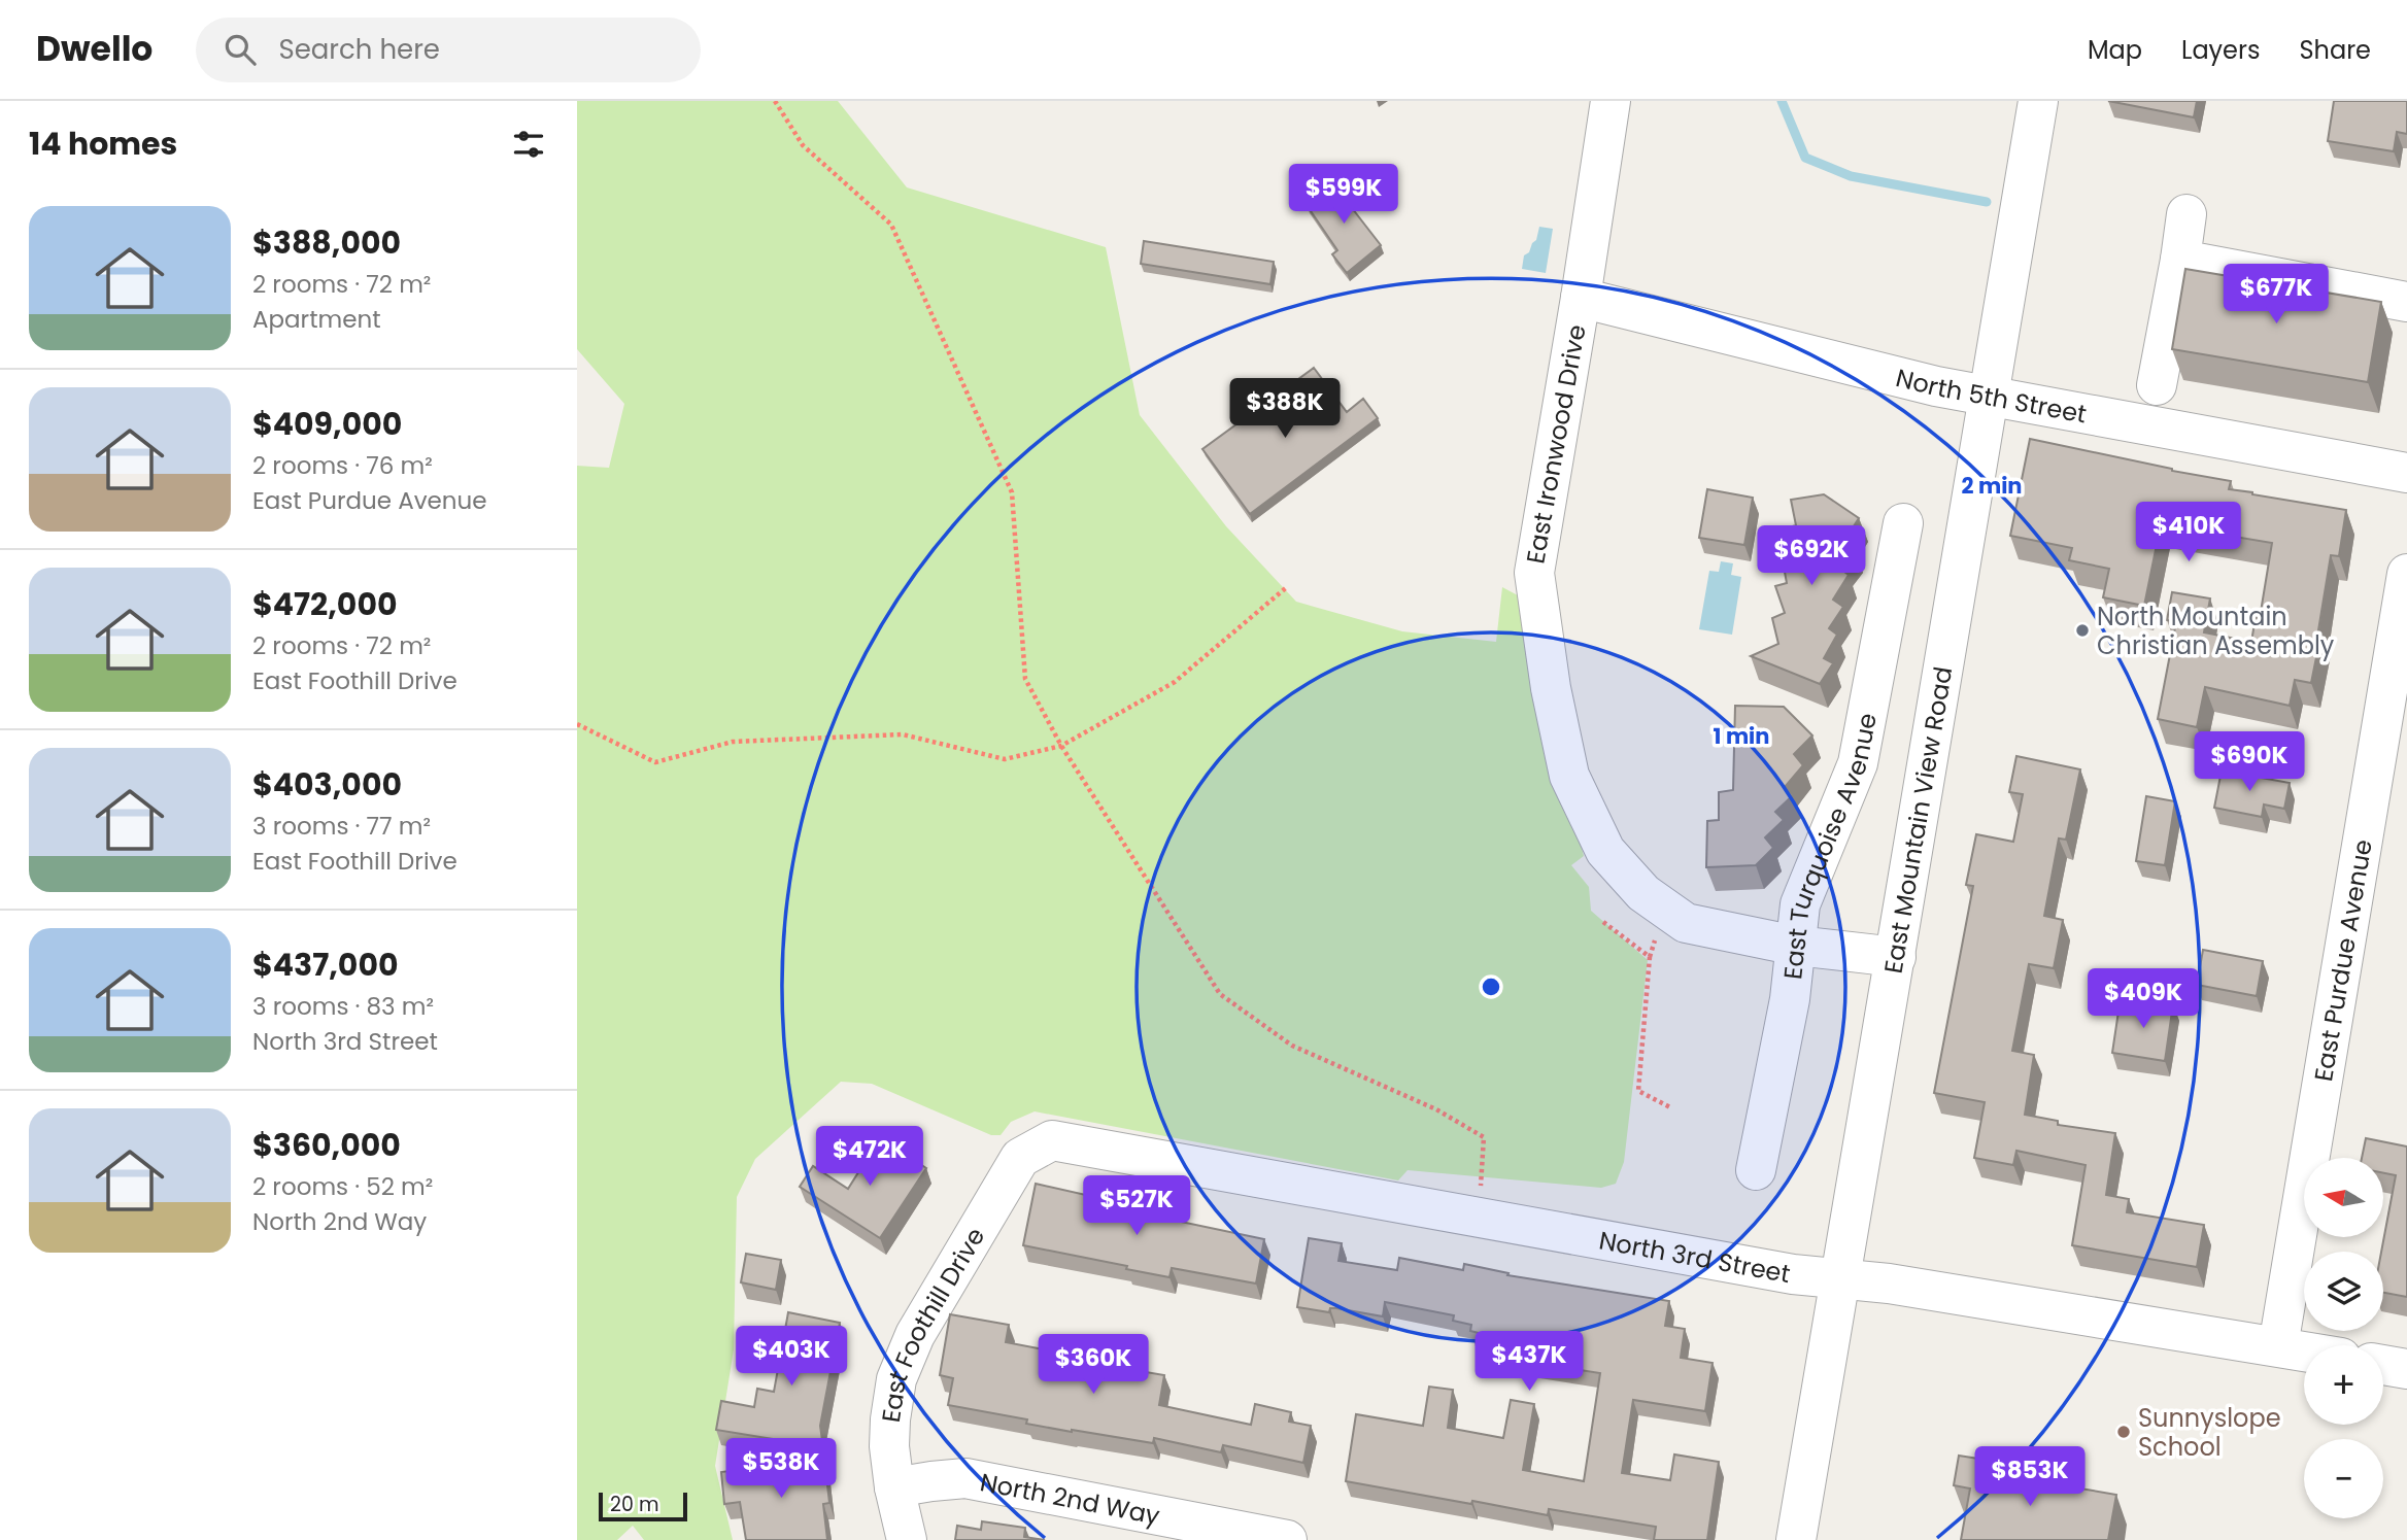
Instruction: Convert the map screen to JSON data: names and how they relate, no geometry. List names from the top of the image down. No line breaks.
{"streets":{"street":["North 5th Street","East Ironwood Drive","East Mountain View Road","East Turquoise Avenue","East Purdue Avenue","North 3rd Street","East Foothill Drive","North 2nd Way"]},"crossings":[["North 5th Street","East Ironwood Drive"],["North 5th Street","East Mountain View Road"],["East Ironwood Drive","East Mountain View Road"],["East Ironwood Drive","East Turquoise Avenue"],["East Mountain View Road","North 3rd Street"],["East Purdue Avenue","North 3rd Street"],["North 3rd Street","East Foothill Drive"],["East Foothill Drive","North 2nd Way"]],"places":["North Mountain Christian Assembly","Sunnyslope School"],"scale_bar":"20 m","north":"left","page":{"header":"Dwello","search":"Search here","nav":["Map","Layers","Share"],"heading":"14 homes","price":["$599K","$677K","$388K","$410K","$692K","$690K","$409K","$472K","$527K","$403K","$437K","$360K","$538K","$853K"],"list":[{"name":"$388,000","note":"2 rooms · 72 m² · Apartment"},{"name":"$409,000","note":"2 rooms · 76 m² · East Purdue Avenue"},{"name":"$472,000","note":"2 rooms · 72 m² · East Foothill Drive"},{"name":"$403,000","note":"3 rooms · 77 m² · East Foothill Drive"},{"name":"$437,000","note":"3 rooms · 83 m² · North 3rd Street"},{"name":"$360,000","note":"2 rooms · 52 m² · North 2nd Way"}],"map_buttons":["+","−"],"scale":"20 m"},"rings":["2 min","1 min"]}
